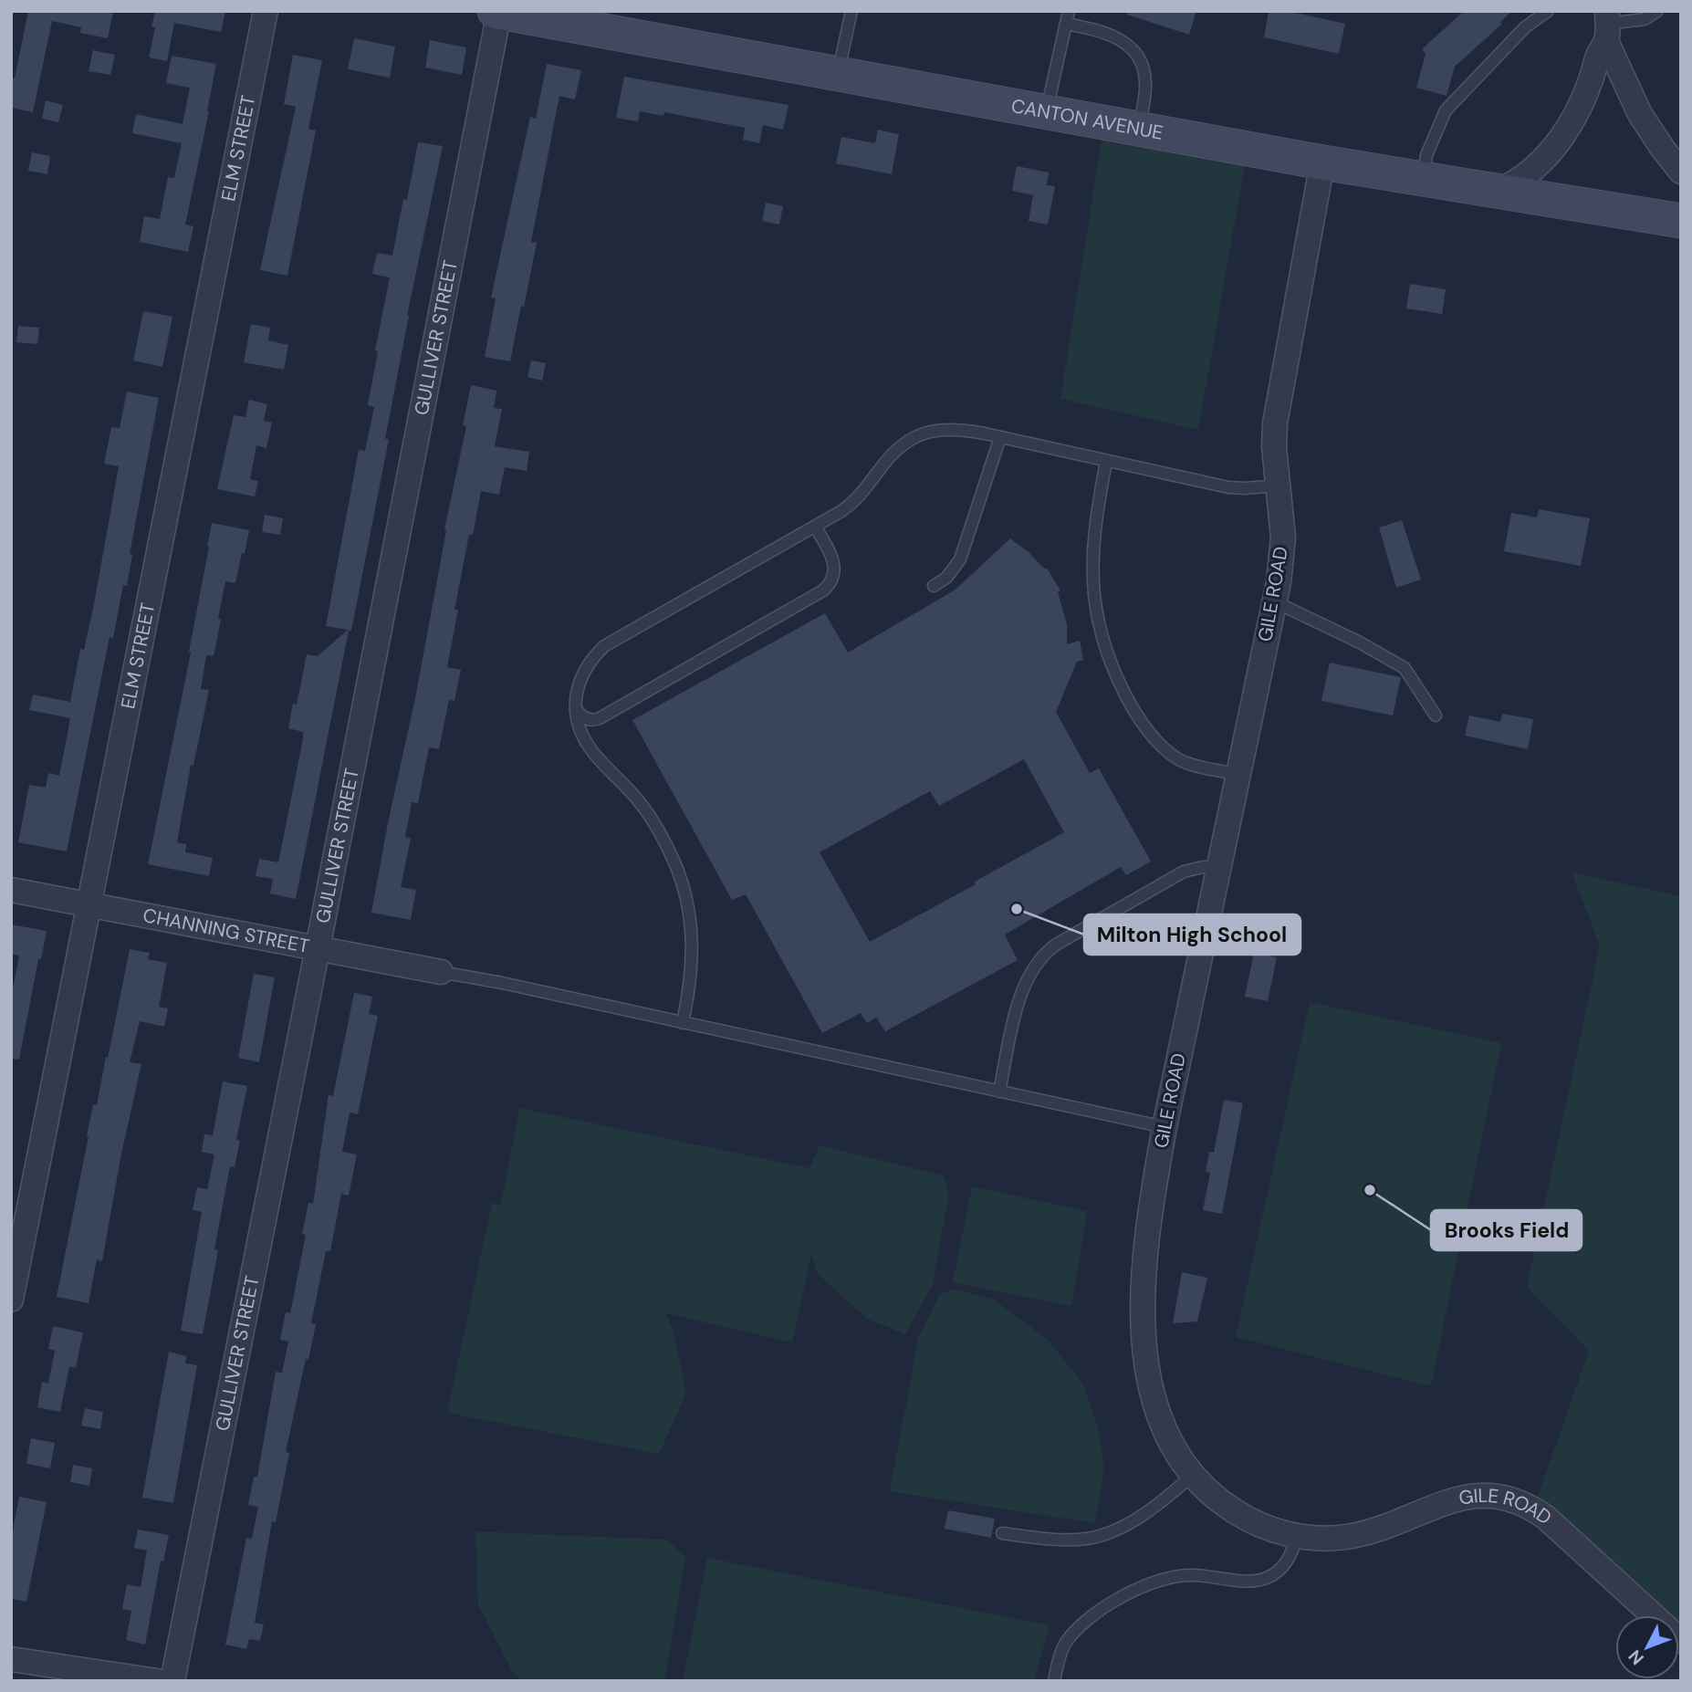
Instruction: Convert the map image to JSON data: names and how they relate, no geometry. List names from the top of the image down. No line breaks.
{"streets":{"main road":["CANTON AVENUE"],"street":["ELM STREET","GULLIVER STREET","GILE ROAD","CHANNING STREET"]},"crossings":[["CANTON AVENUE","GULLIVER STREET"],["CANTON AVENUE","GILE ROAD"],["ELM STREET","CHANNING STREET"],["GULLIVER STREET","CHANNING STREET"]],"places":["Milton High School","Brooks Field"],"north":"bottom left"}
